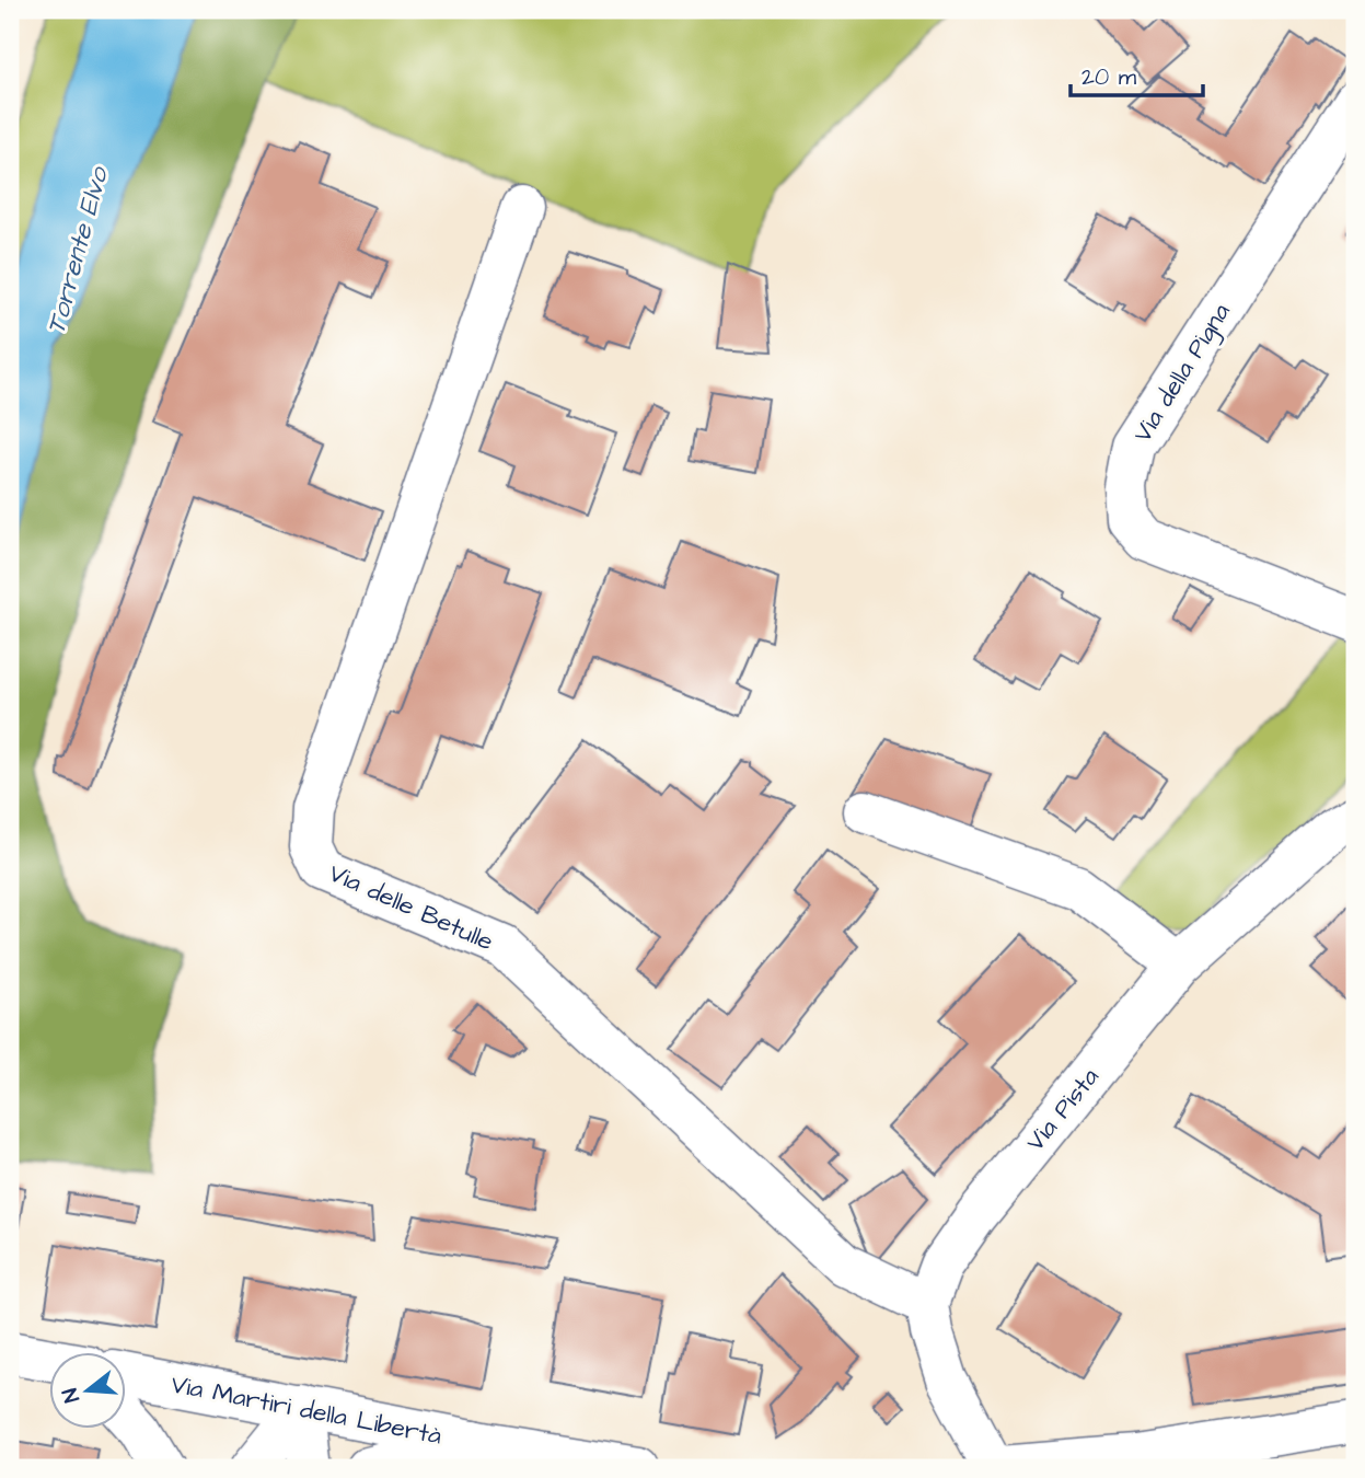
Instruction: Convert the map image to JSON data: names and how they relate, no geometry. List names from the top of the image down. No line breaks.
{"streets":{"street":["Via della Pigna","Via delle Betulle","Via Pista","Via Martiri della Libertà"]},"crossings":[["Via delle Betulle","Via Pista"]],"water":["Torrente Elvo"],"scale_bar":"20 m","north":"left"}
